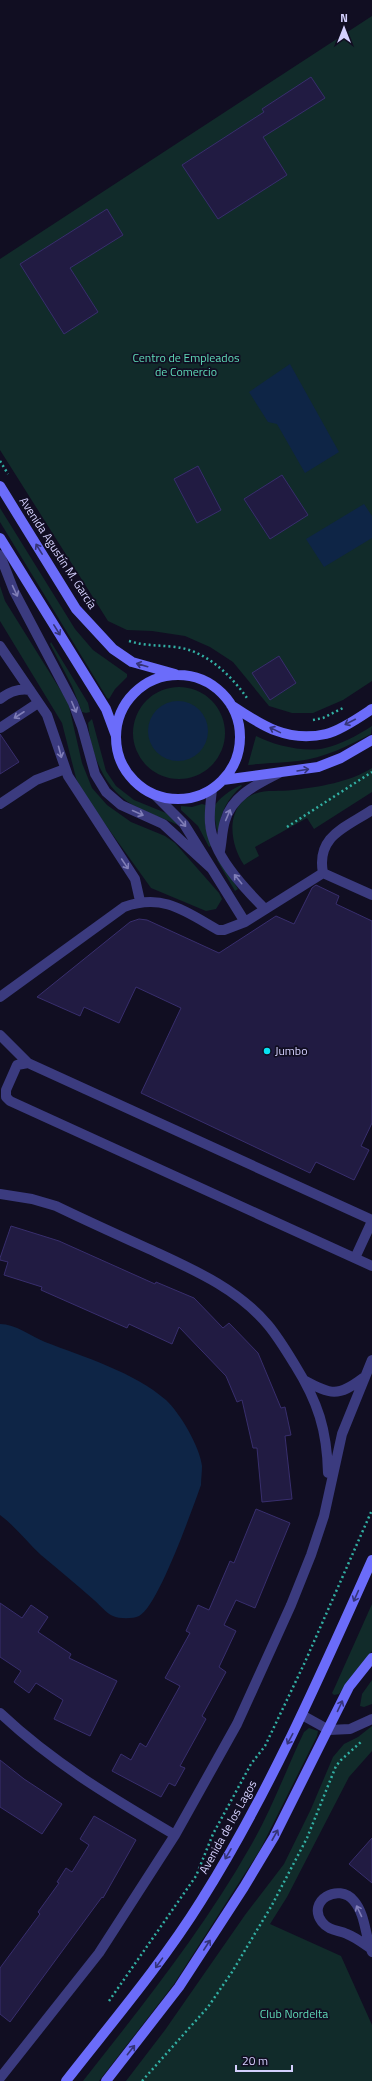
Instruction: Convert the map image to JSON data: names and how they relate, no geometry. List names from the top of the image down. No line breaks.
{"streets":{"main road":["Avenida Agustín M. García","Avenida de los Lagos"]},"parks":["Centro de Empleados de Comercio","Club Nordelta"],"places":["Jumbo"],"scale_bar":"20 m","north":"top"}
